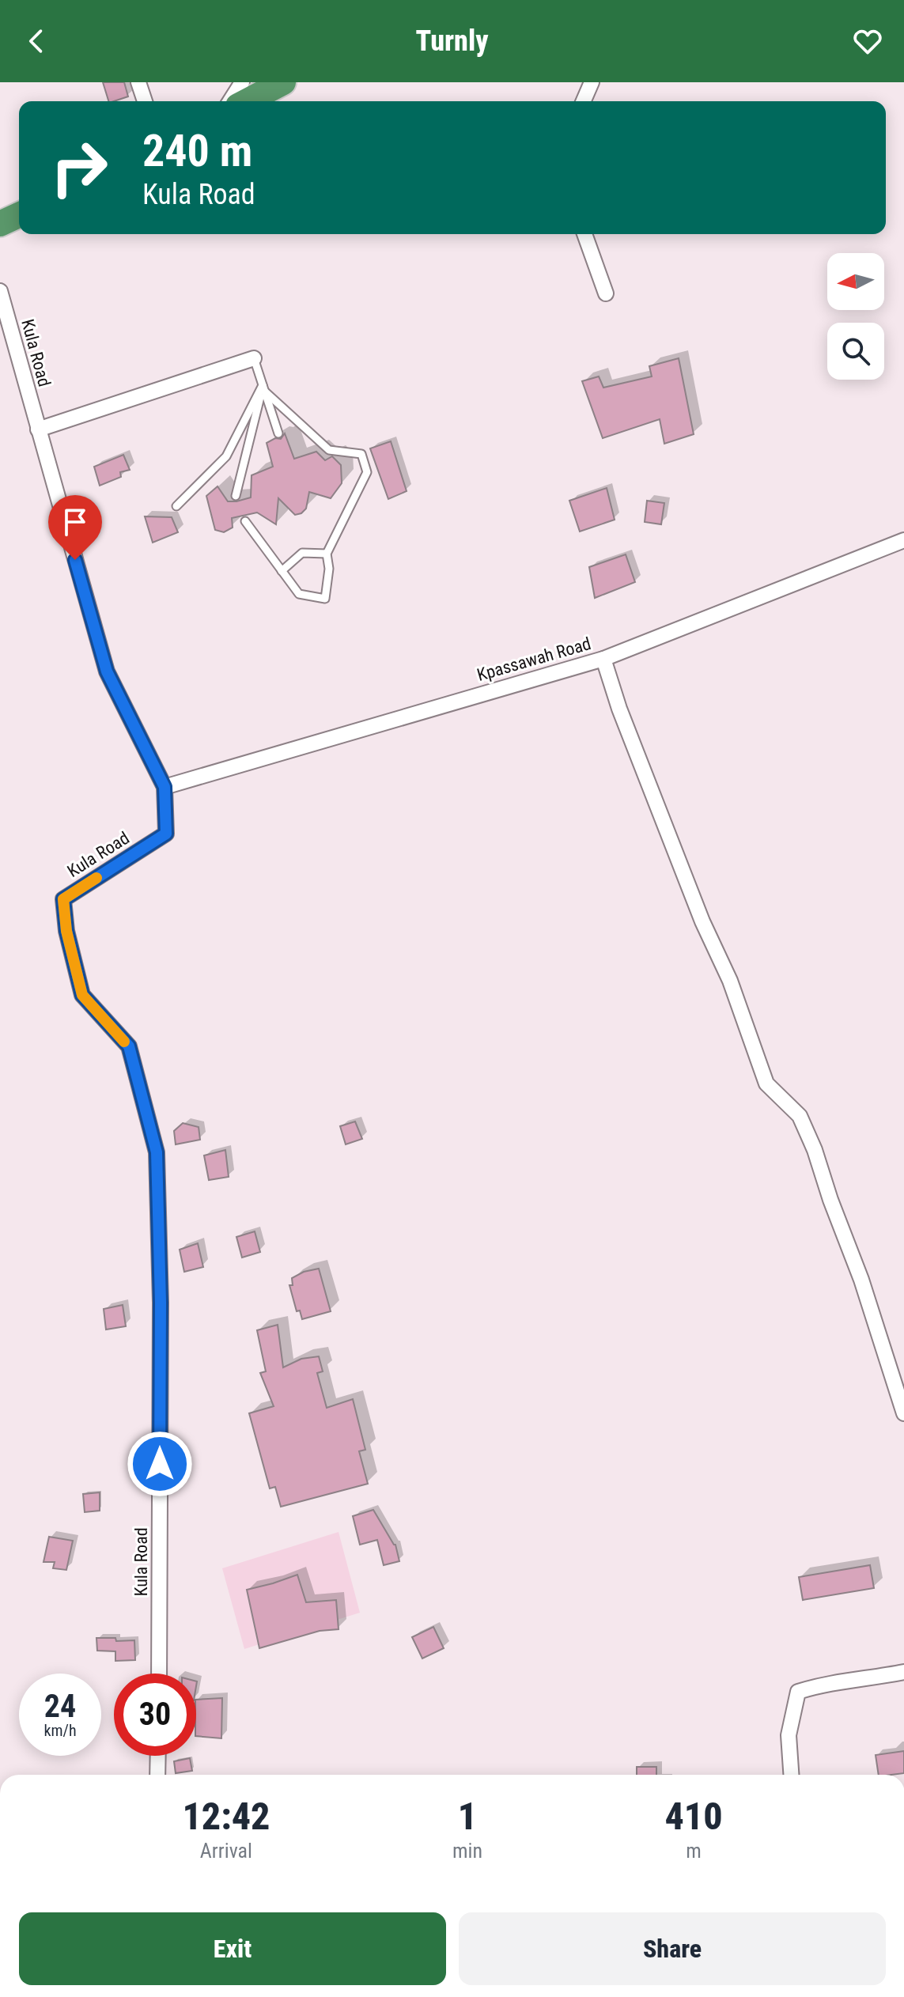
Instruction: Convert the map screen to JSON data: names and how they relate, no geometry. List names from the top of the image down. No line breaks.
{"streets":{"street":["Kula Road","Kpassawah Road"]},"crossings":[["Kula Road","Kpassawah Road"]],"north":"left","page":{"header":"Turnly","turn":["240 m","Kula Road"],"speed":"24 km/h","limit":"30","eta":["12:42","Arrival","1","min","410","m"],"buttons":["Exit","Share"]}}
